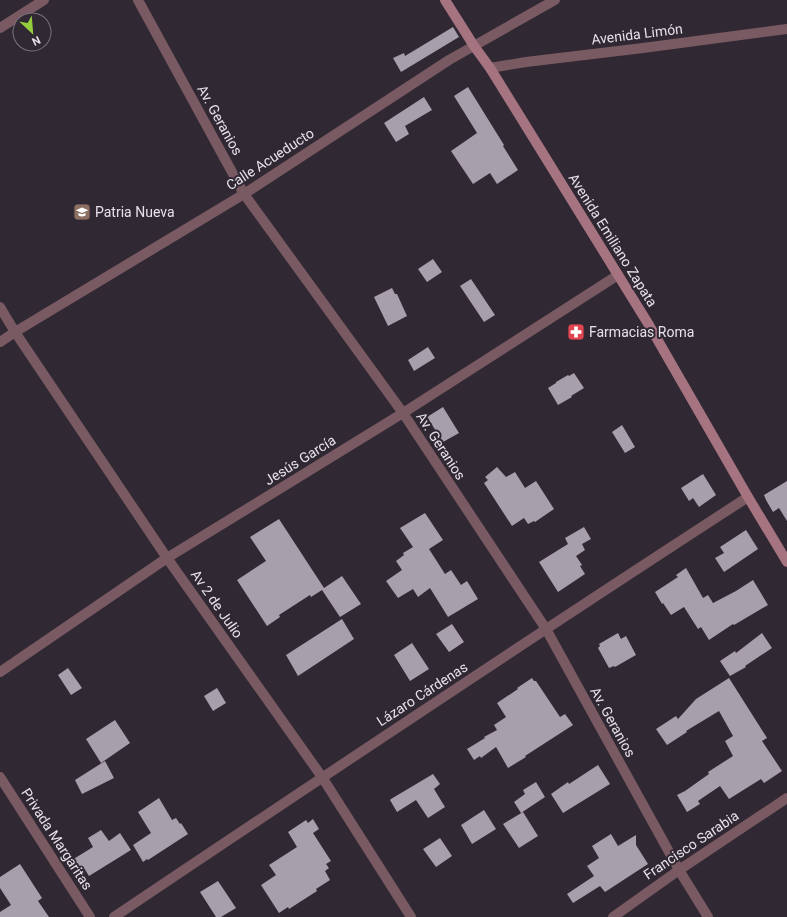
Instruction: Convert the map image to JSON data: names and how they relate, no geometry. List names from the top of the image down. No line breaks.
{"streets":{"main road":["Avenida Emiliano Zapata"],"street":["Avenida Limón","Av. Geranios","Calle Acueducto","Jesús García","Av 2 de Julio","Lázaro Cárdenas","Privada Margaritas","Francisco Sarabia"]},"crossings":[["Avenida Limón","Avenida Emiliano Zapata"],["Av. Geranios","Calle Acueducto"],["Av. Geranios","Jesús García"],["Av. Geranios","Lázaro Cárdenas"],["Av. Geranios","Francisco Sarabia"],["Calle Acueducto","Avenida Emiliano Zapata"],["Calle Acueducto","Av 2 de Julio"],["Avenida Emiliano Zapata","Jesús García"],["Avenida Emiliano Zapata","Lázaro Cárdenas"],["Jesús García","Av 2 de Julio"],["Av 2 de Julio","Lázaro Cárdenas"]],"places":{"school or university":["Patria Nueva"],"pharmacy":["Farmacias Roma"]},"north":"bottom right"}
